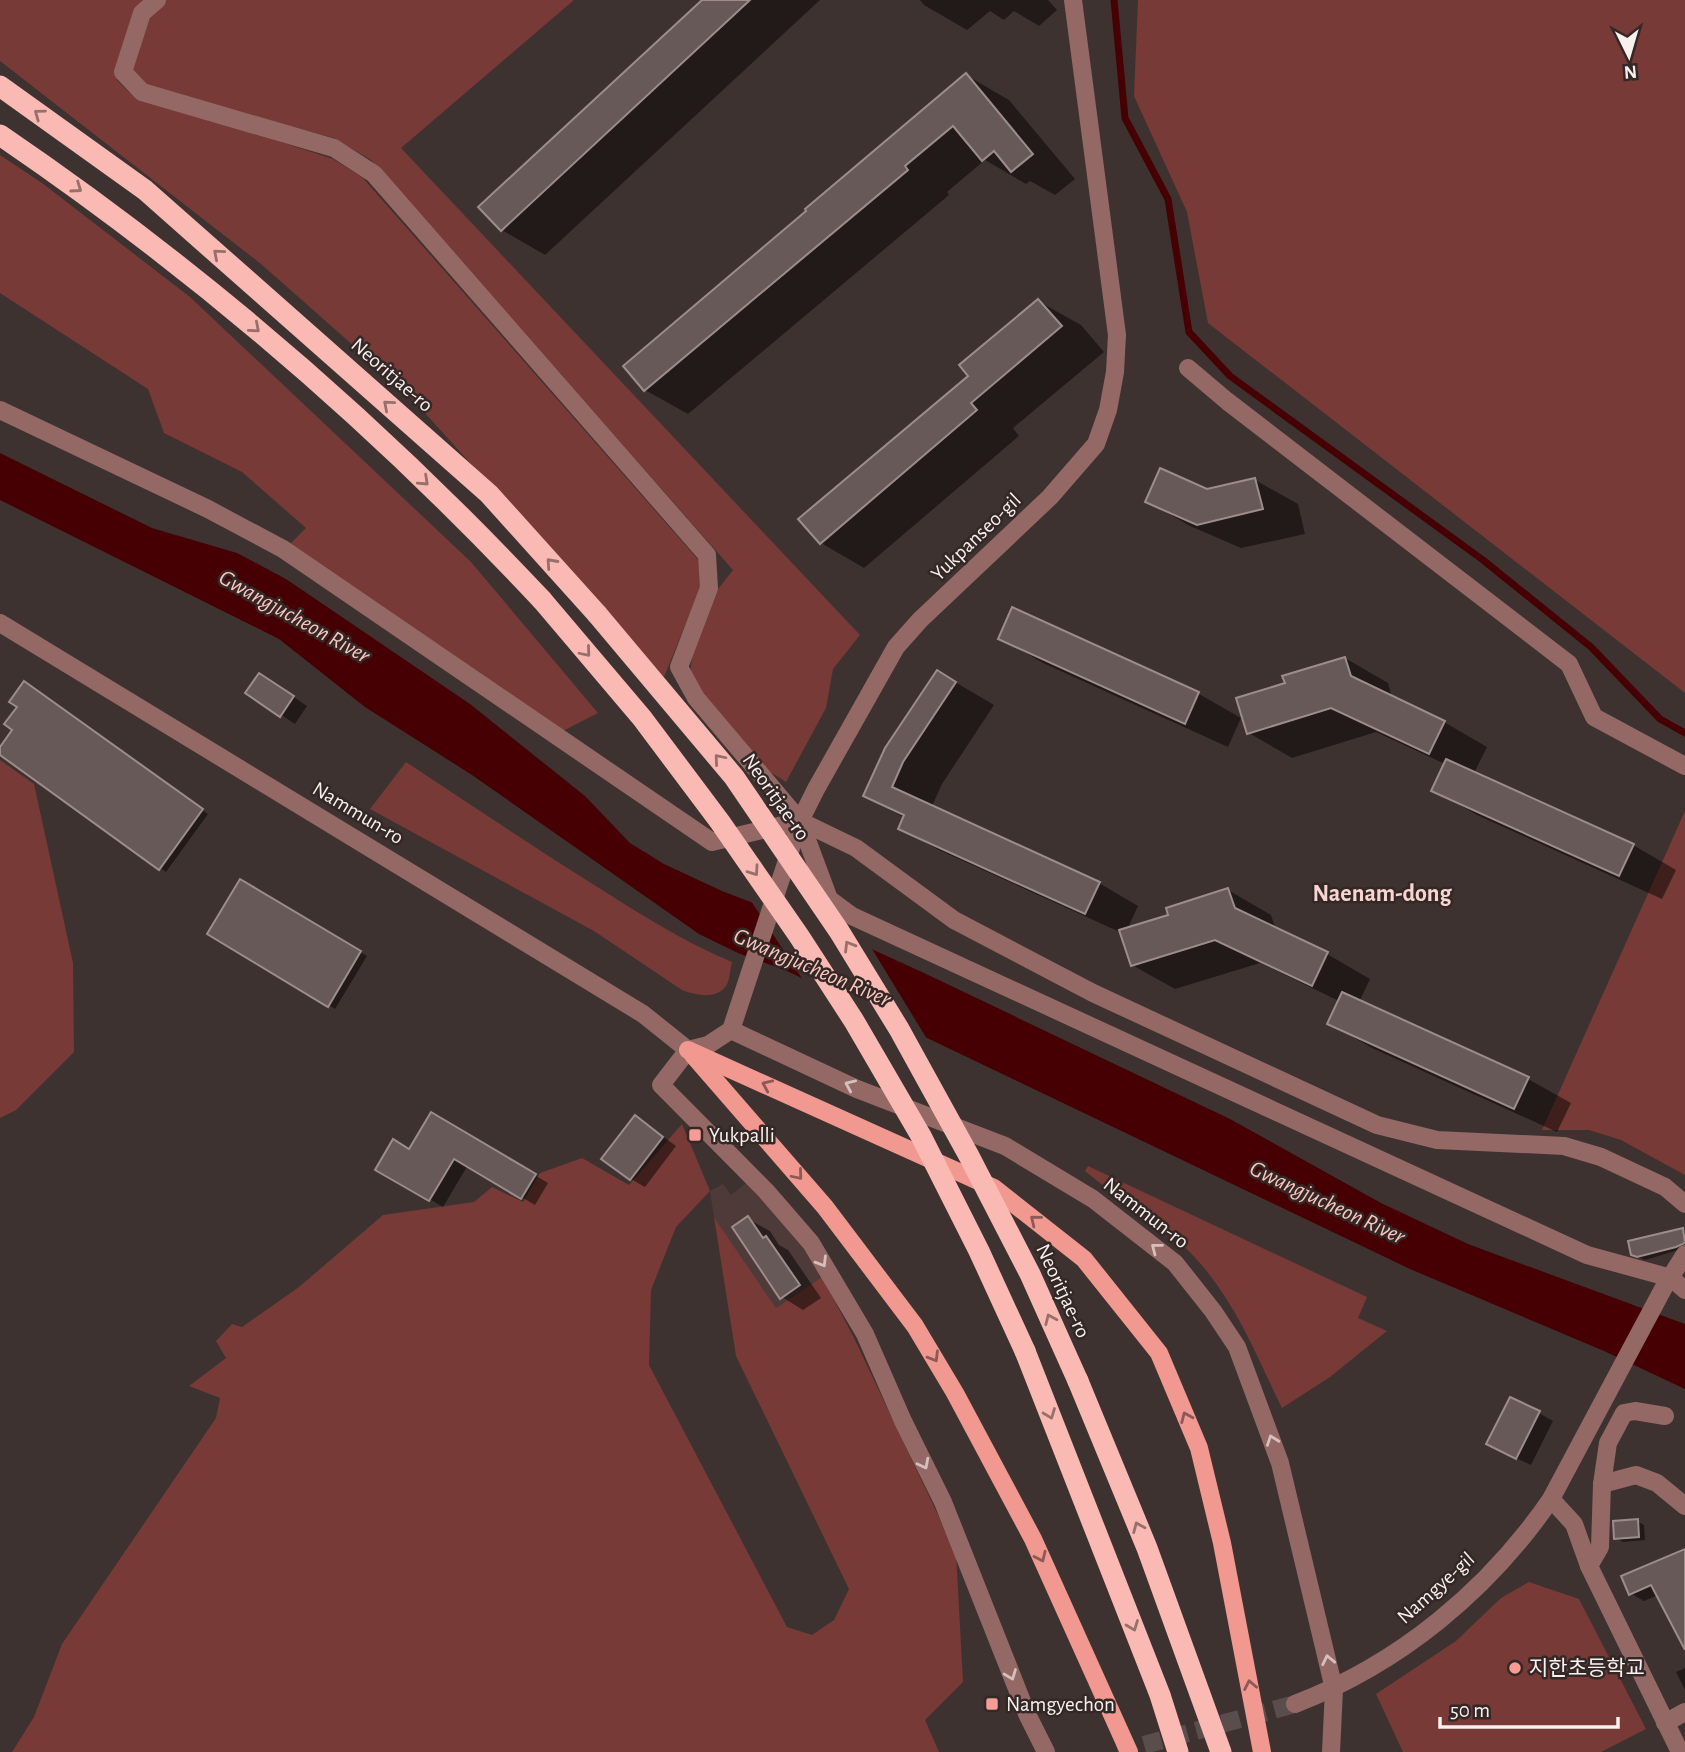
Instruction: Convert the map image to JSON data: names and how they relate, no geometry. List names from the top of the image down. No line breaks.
{"streets":{"highway":["Neoritjae-ro"],"street":["Yukpanseo-gil","Nammun-ro","Namgye-gil"]},"crossings":[["Yukpanseo-gil","Nammun-ro"],["Nammun-ro","Namgye-gil"]],"districts":["Naenam-dong"],"water":["Gwangjucheon River"],"places":{"transit":["Yukpalli","Namgyechon"],"other":["지한초등학교"]},"scale_bar":"50 m","north":"bottom"}
